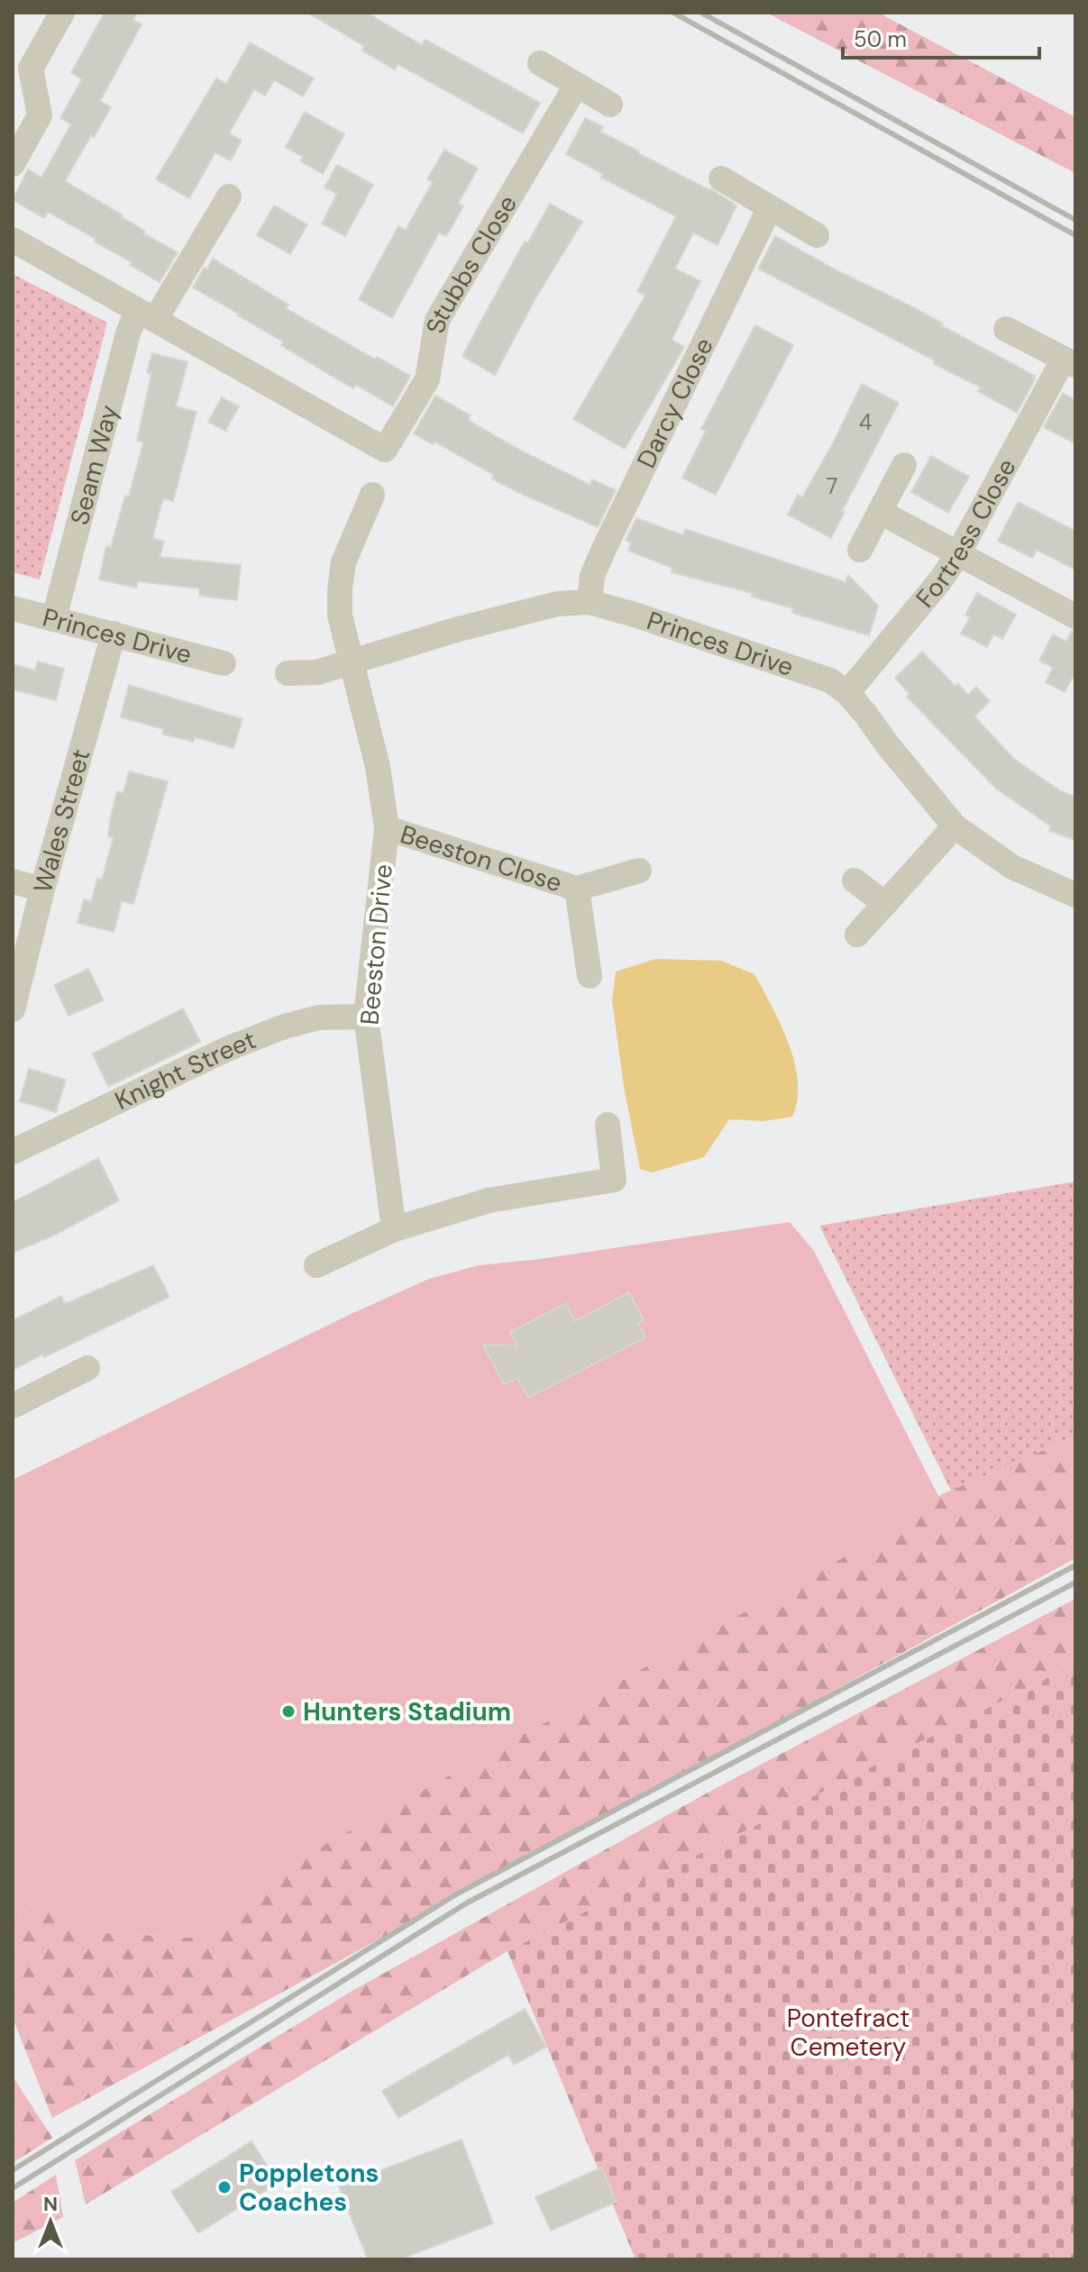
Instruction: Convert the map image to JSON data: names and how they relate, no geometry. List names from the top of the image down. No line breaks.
{"streets":{"street":["Stubbs Close","Darcy Close","Seam Way","Fortress Close","Princes Drive","Wales Street","Beeston Close","Beeston Drive","Knight Street"]},"crossings":[["Stubbs Close","Seam Way"],["Darcy Close","Princes Drive"],["Seam Way","Princes Drive"],["Fortress Close","Princes Drive"],["Princes Drive","Wales Street"],["Princes Drive","Beeston Drive"],["Beeston Close","Beeston Drive"],["Beeston Drive","Knight Street"]],"parks":["Pontefract Cemetery"],"places":["Hunters Stadium","Poppletons Coaches"],"house_numbers":["4","7"],"scale_bar":"50 m","north":"top"}
